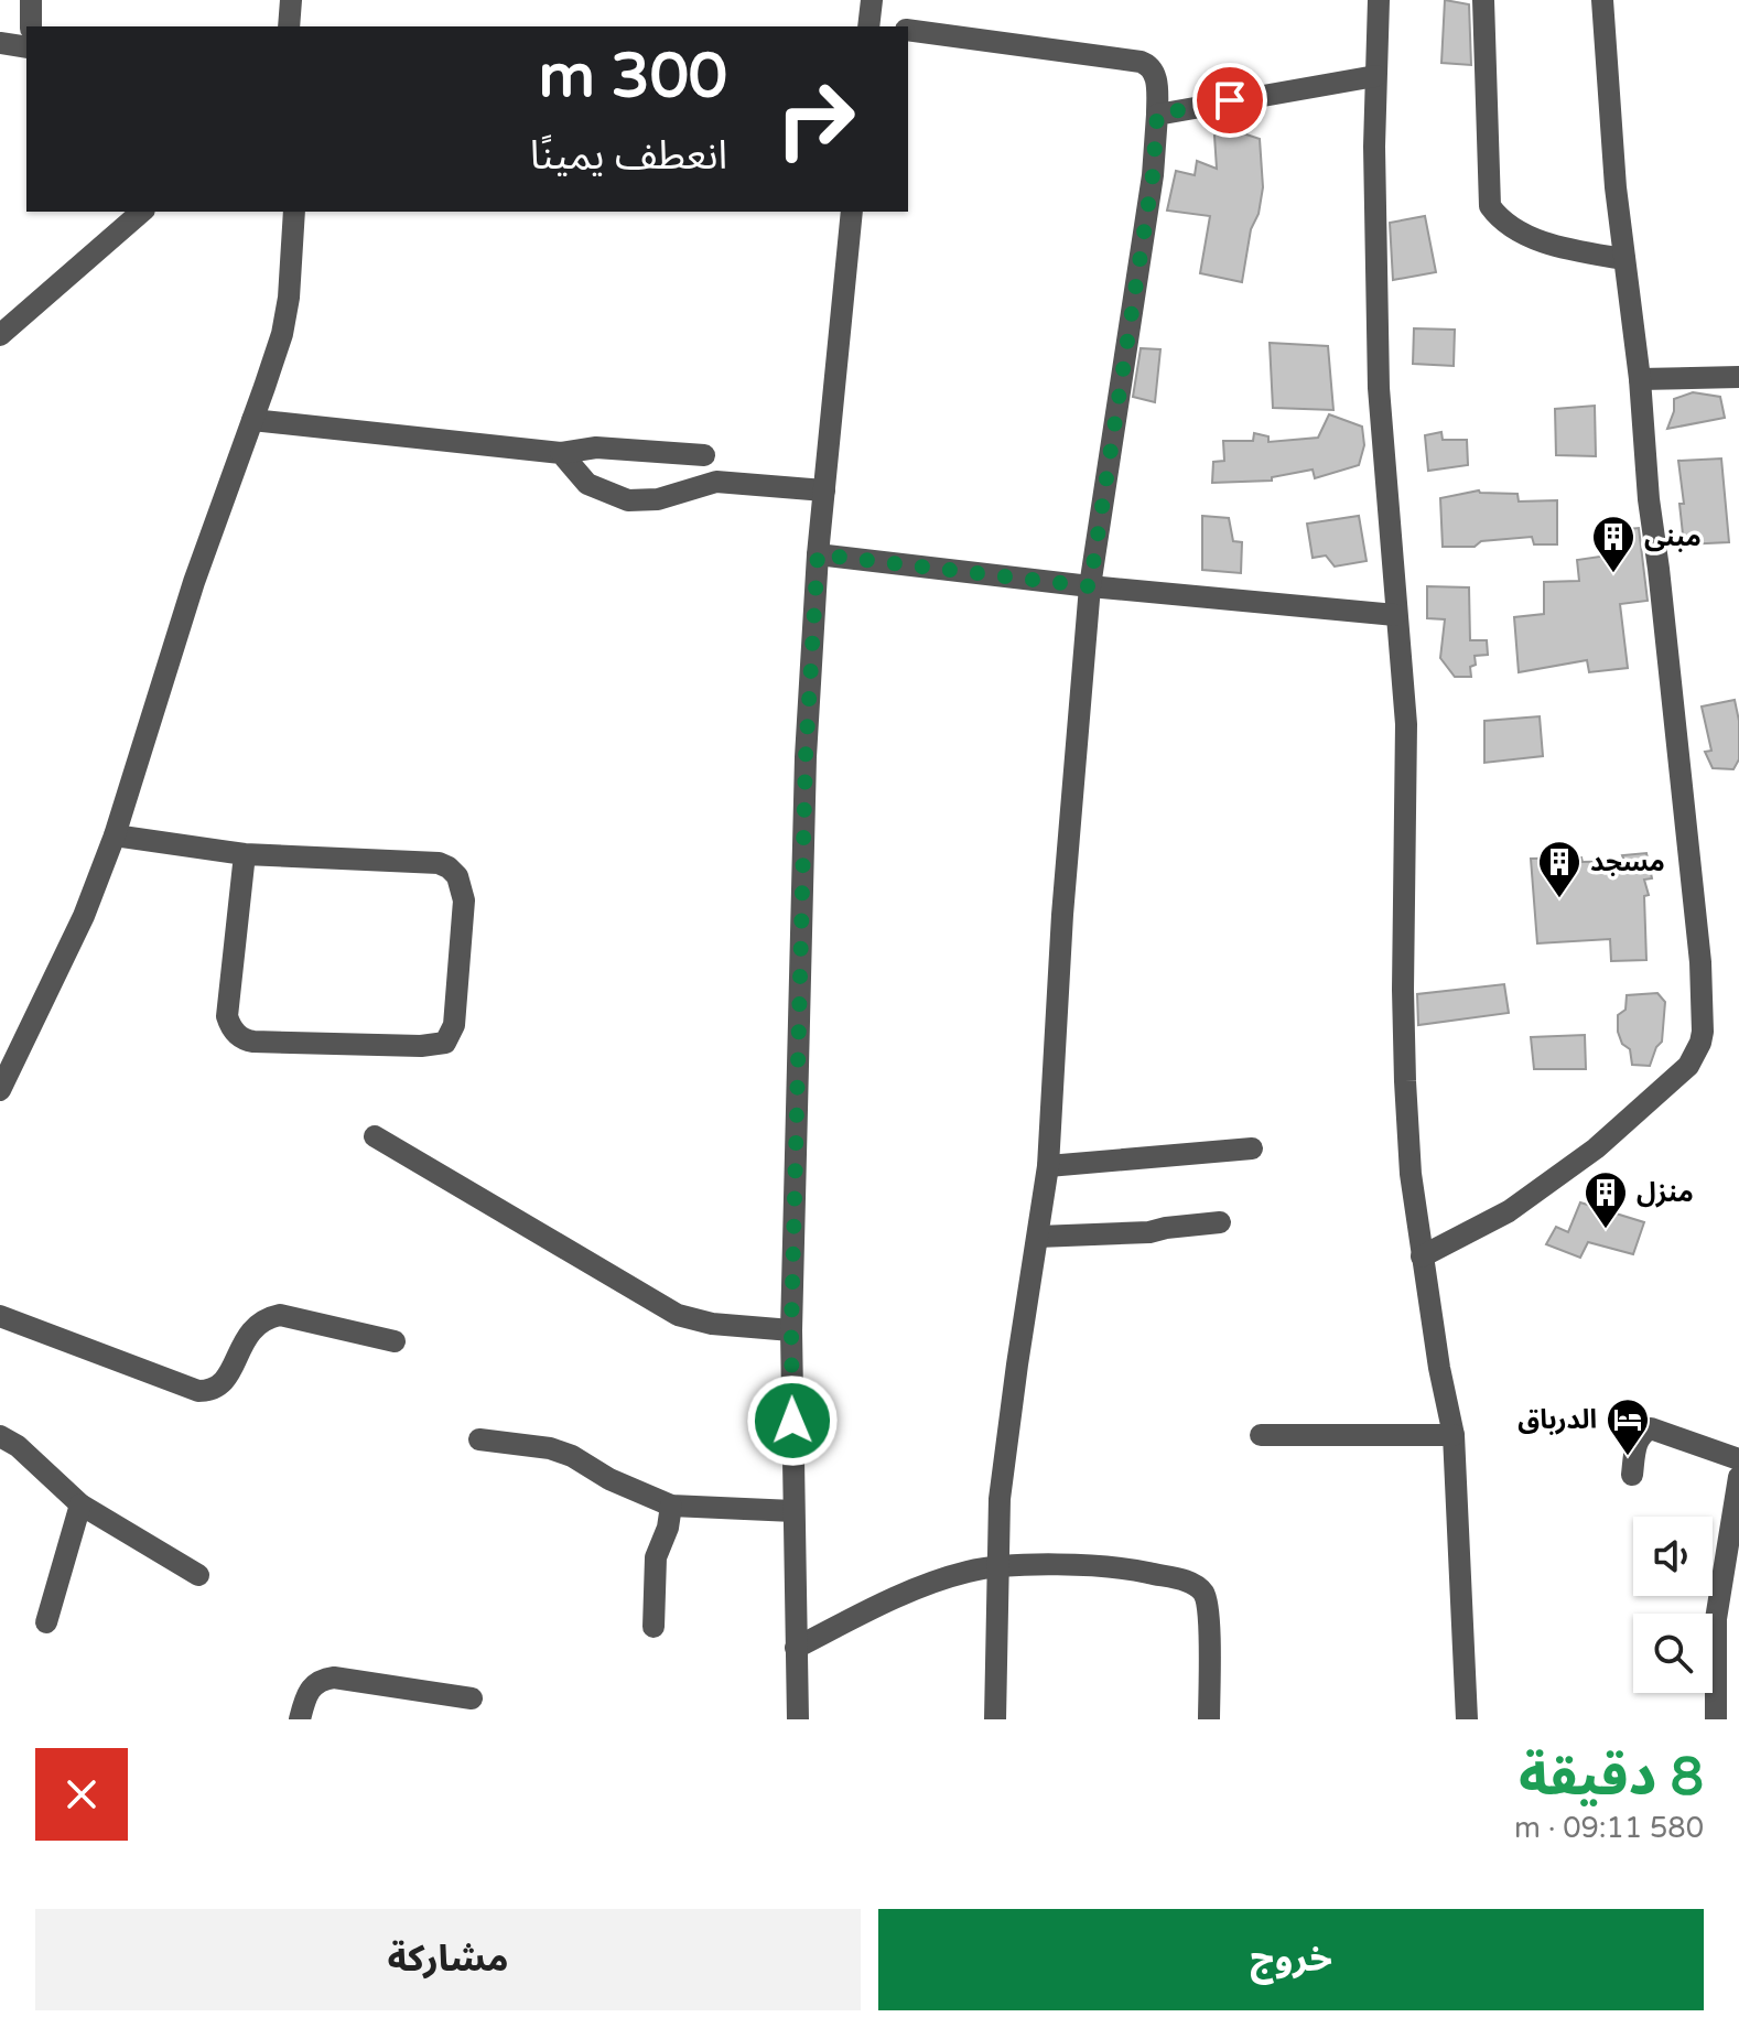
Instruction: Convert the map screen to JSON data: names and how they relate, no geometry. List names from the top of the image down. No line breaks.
{"places":{"building":["مبنى","مسجد","منزل"],"hotel":["الدرباق"]},"page":{"turn":["300 m","انعطف يمينًا"],"heading":["8 دقيقة","580 m · 09:11"],"buttons":["خروج","مشاركة"]}}
